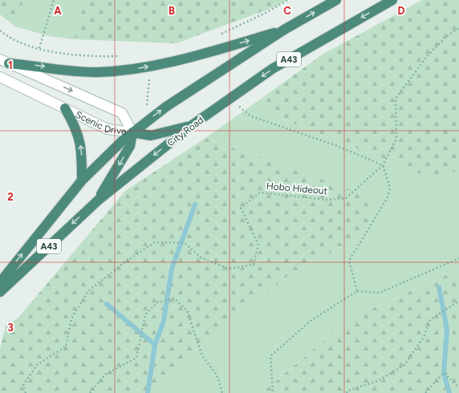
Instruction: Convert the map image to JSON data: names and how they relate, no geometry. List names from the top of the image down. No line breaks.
{"streets":{"highway":["A43","City Road"],"main road":["Scenic Drive"],"path":["Hobo Hideout"]},"crossings":[["A43","Scenic Drive"]],"grid":{"columns":["A","B","C","D"],"rows":["1","2","3"]}}
